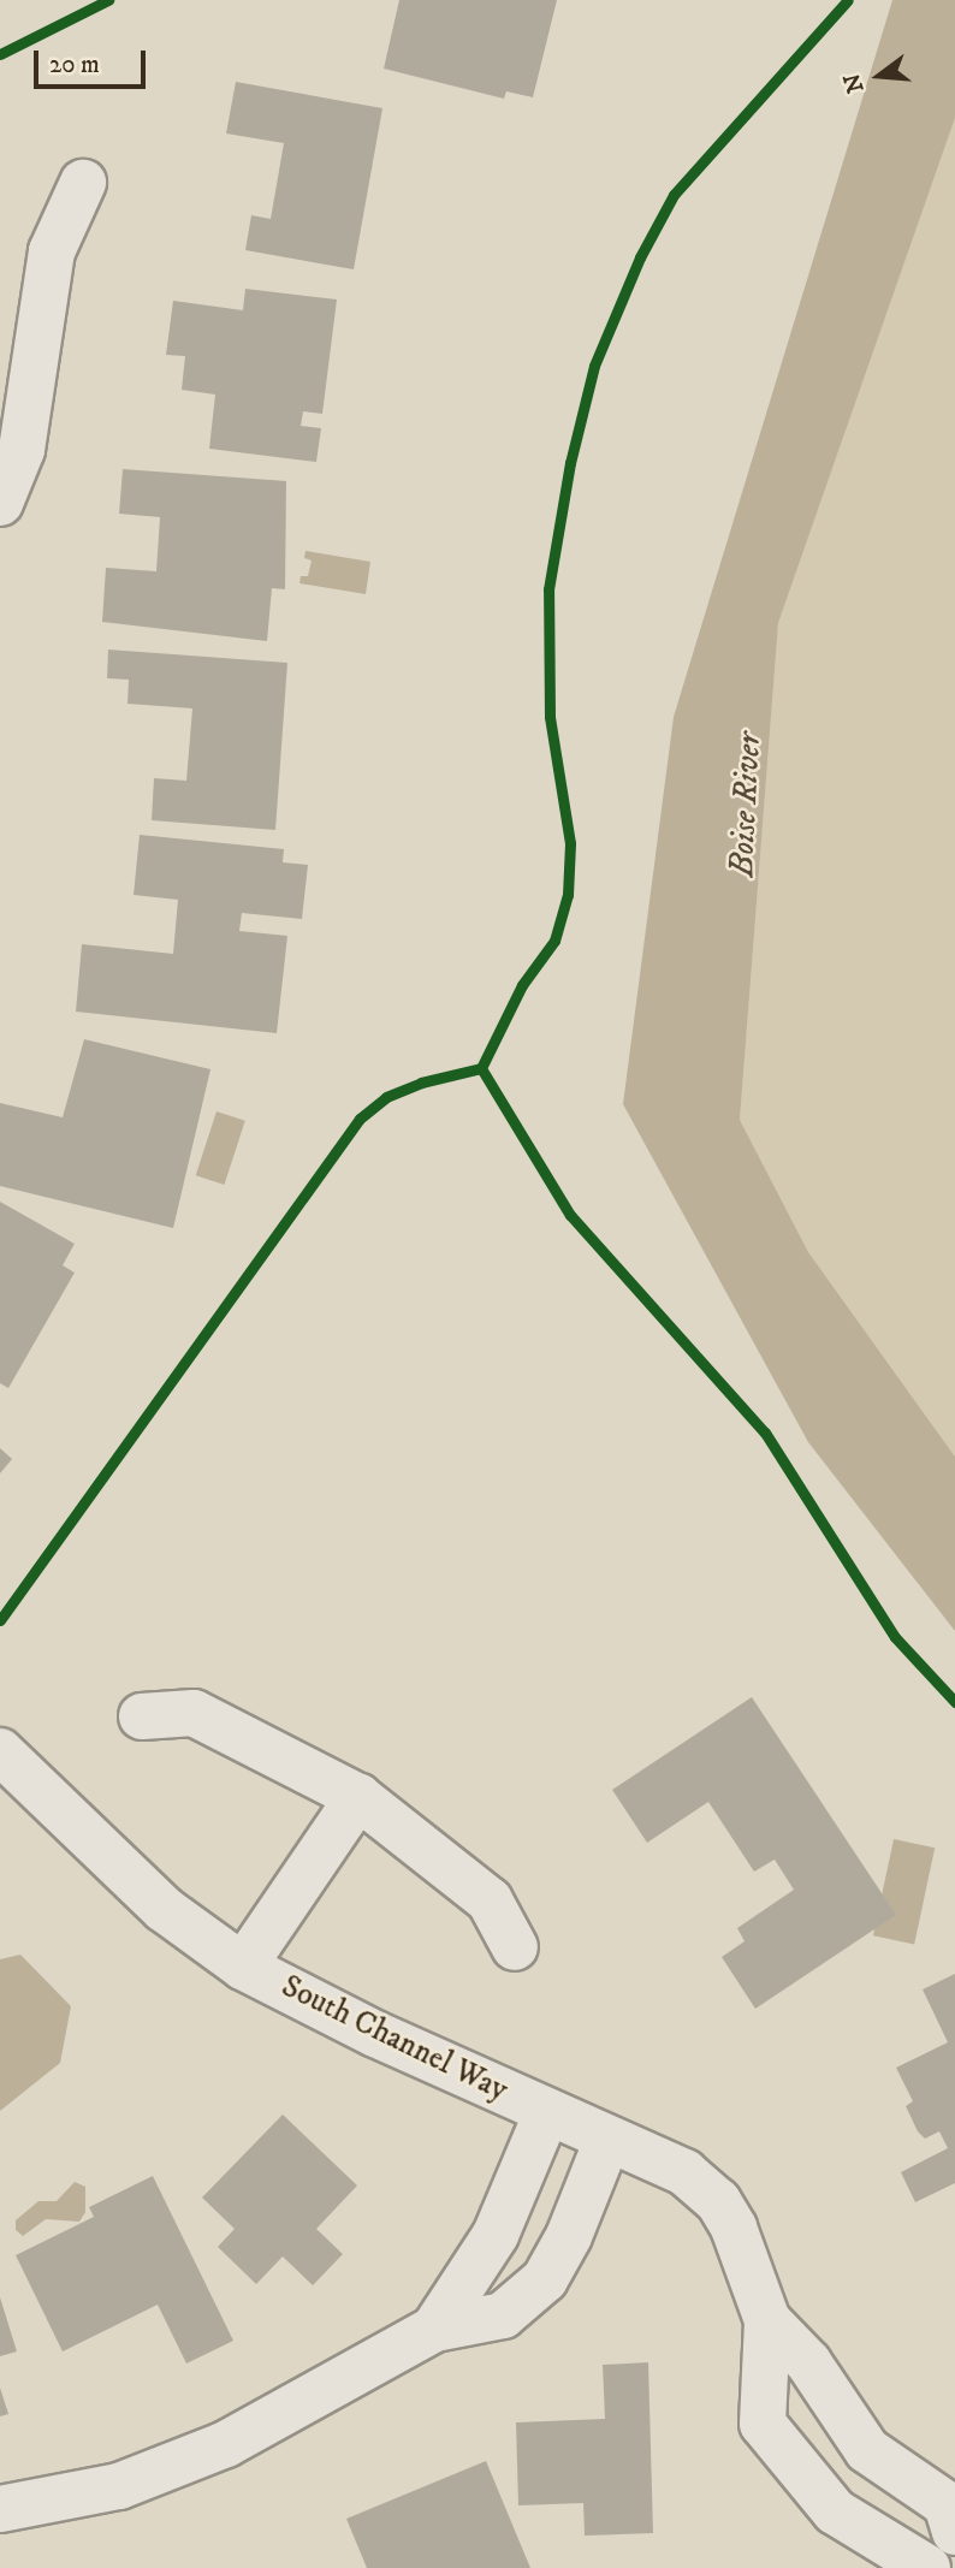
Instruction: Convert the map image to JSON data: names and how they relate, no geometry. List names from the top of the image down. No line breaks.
{"streets":{"street":["South Channel Way"]},"water":["Boise River"],"scale_bar":"20 m","north":"left"}
